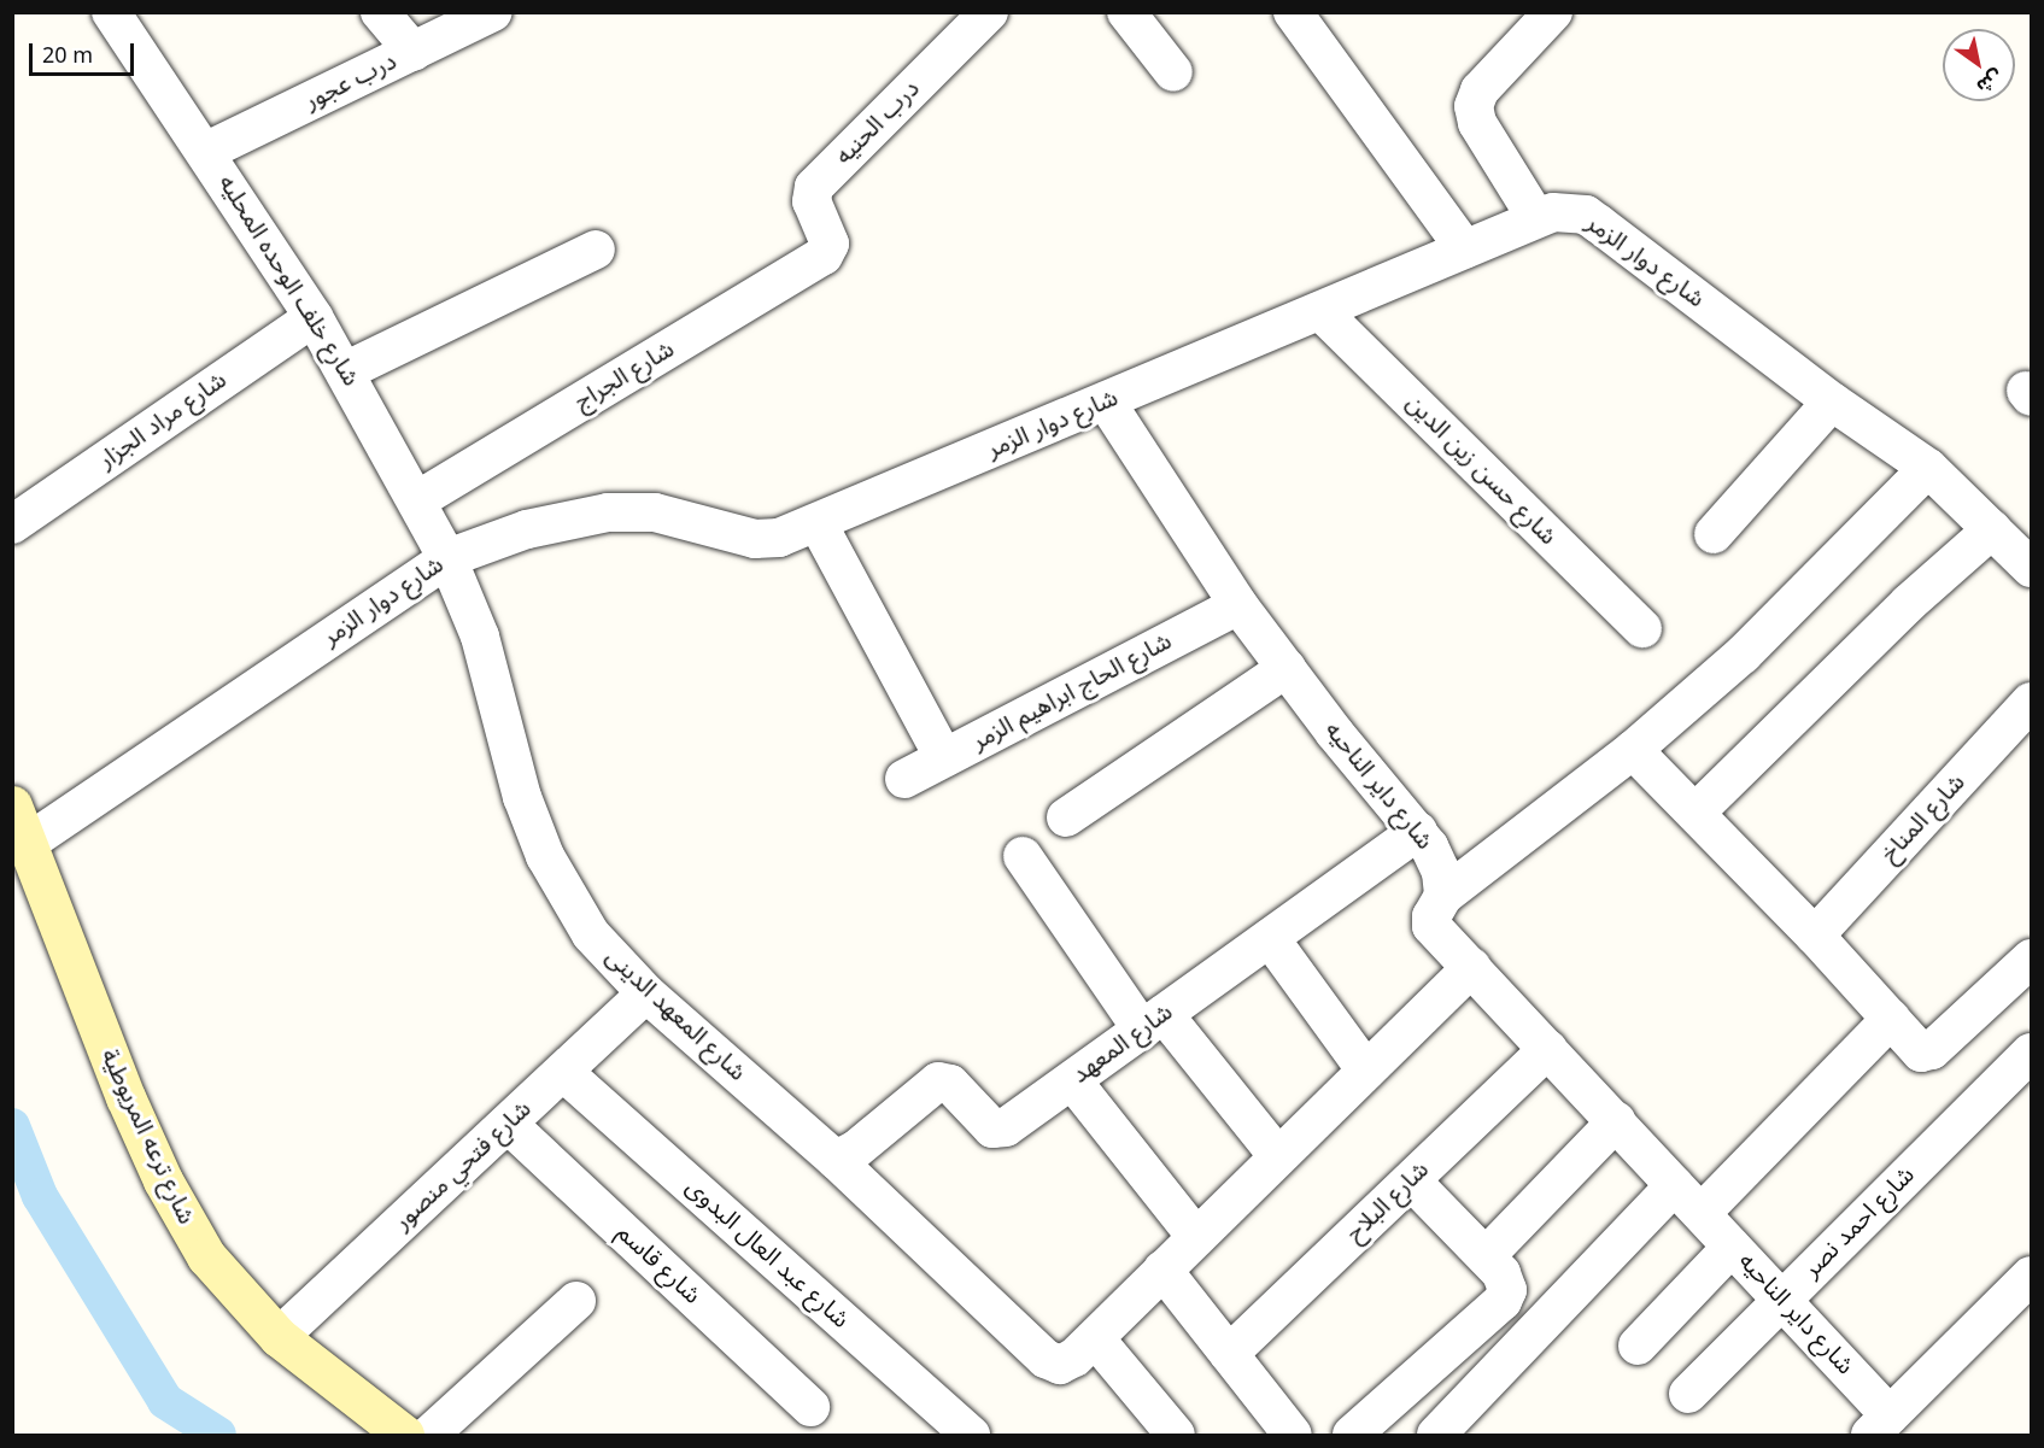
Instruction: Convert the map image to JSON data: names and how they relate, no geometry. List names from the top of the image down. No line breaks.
{"streets":{"main road":["شارع ترعه المريوطية"],"street":["درب عجور","درب الحنيه","شارع دوار الزمر","شارع خلف الوحده المحليه","شارع الجراج","شارع مراد الجزار","شارع حسن زين الدين","شارع الحاج ابراهيم الزمر","شارع داير الناحيه","شارع المناخ","شارع المعهد الدينى","شارع المعهد","شارع فتحي منصور","شارع البلاح","شارع احمد نصر","شارع عبد العال البدوى","شارع قاسم"]},"crossings":[["درب عجور","شارع خلف الوحده المحليه"],["درب الحنيه","شارع الجراج"],["شارع دوار الزمر","شارع خلف الوحده المحليه"],["شارع دوار الزمر","شارع حسن زين الدين"],["شارع دوار الزمر","شارع داير الناحيه"],["شارع دوار الزمر","شارع المعهد الدينى"],["شارع دوار الزمر","شارع ترعه المريوطية"],["شارع خلف الوحده المحليه","شارع الجراج"],["شارع خلف الوحده المحليه","شارع مراد الجزار"],["شارع خلف الوحده المحليه","شارع المعهد الدينى"],["شارع الحاج ابراهيم الزمر","شارع داير الناحيه"],["شارع داير الناحيه","شارع المعهد"],["شارع داير الناحيه","شارع البلاح"],["شارع داير الناحيه","شارع احمد نصر"],["شارع المعهد الدينى","شارع المعهد"],["شارع المعهد الدينى","شارع فتحي منصور"],["شارع ترعه المريوطية","شارع فتحي منصور"],["شارع فتحي منصور","شارع عبد العال البدوى"],["شارع فتحي منصور","شارع قاسم"]],"scale_bar":"20 m","north":"bottom right"}
